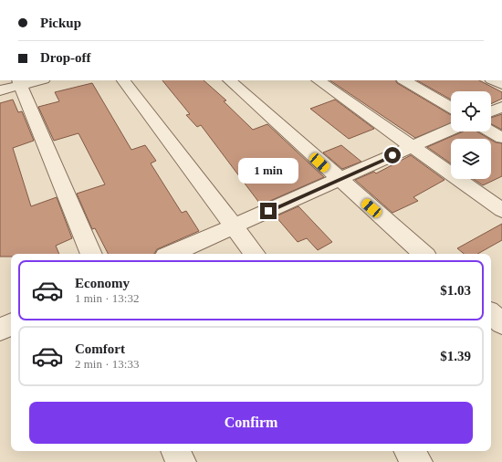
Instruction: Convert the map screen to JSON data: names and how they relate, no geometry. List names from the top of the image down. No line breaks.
{"page":{"banner":["Pickup","Drop-off"],"bubble":"1 min","list":[{"name":"Economy","note":"1 min · 13:32","value":"$1.03"},{"name":"Comfort","note":"2 min · 13:33","value":"$1.39"}],"buttons":"Confirm"}}
